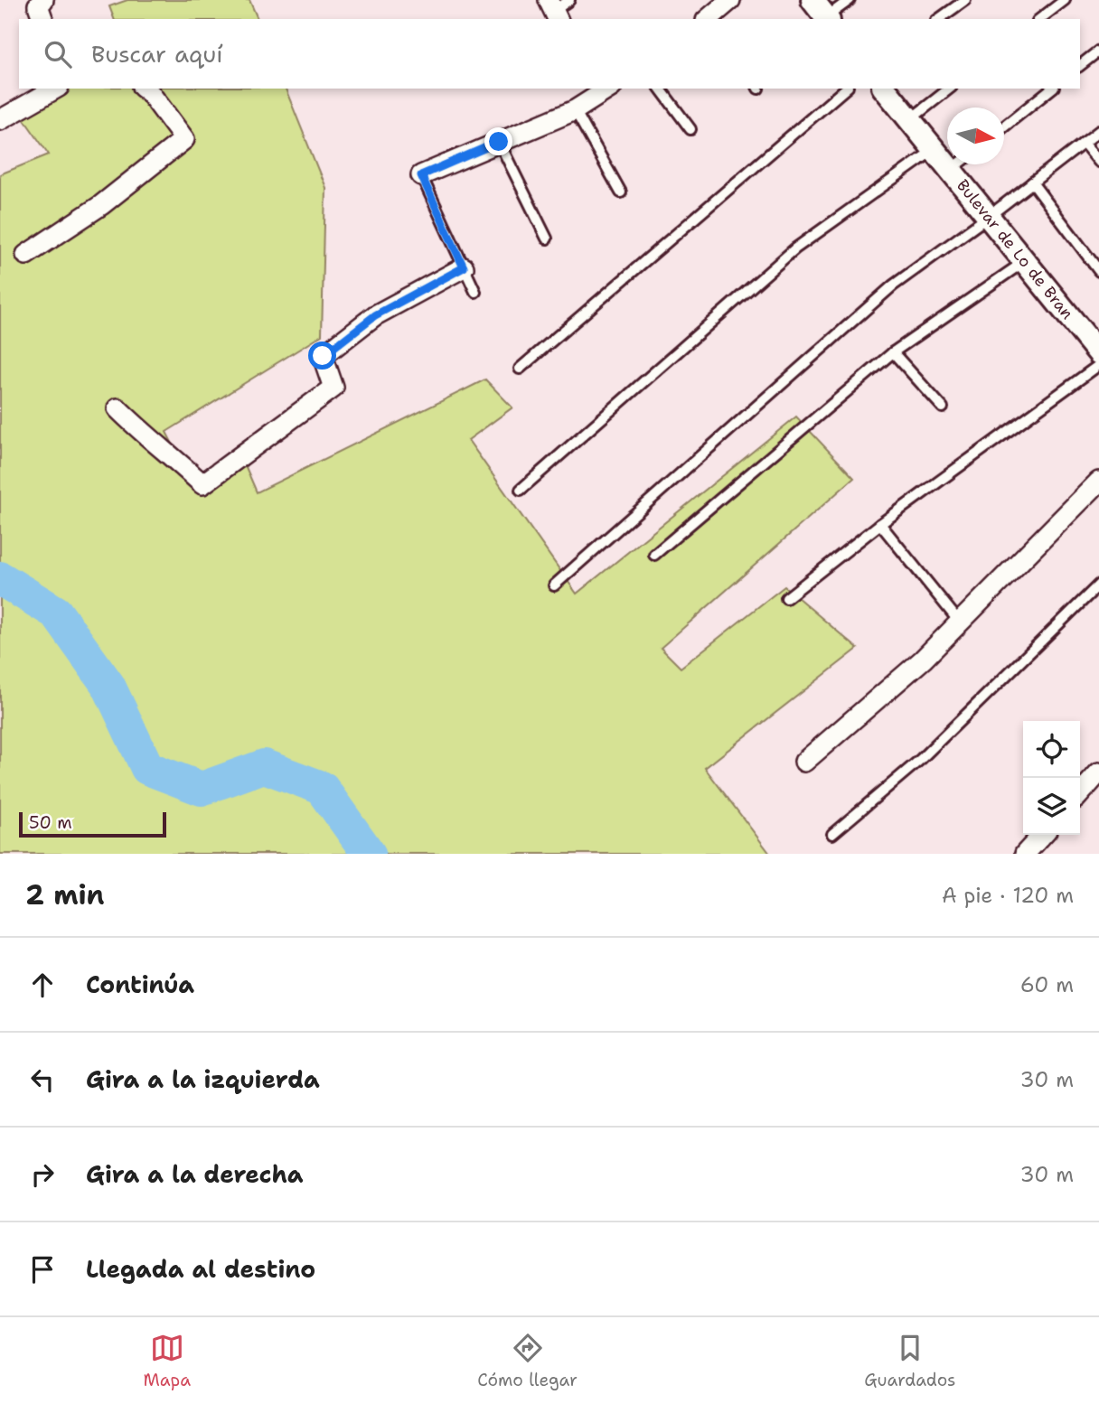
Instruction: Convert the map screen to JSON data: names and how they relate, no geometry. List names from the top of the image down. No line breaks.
{"streets":{"street":["Bulevar de Lo de Bran"]},"scale_bar":"50 m","north":"right","page":{"search":"Buscar aquí","scale":"50 m","heading":["2 min","A pie · 120 m"],"list":[["Continúa","60 m"],["Gira a la izquierda","30 m"],["Gira a la derecha","30 m"],"Llegada al destino"],"nav":["Mapa","Cómo llegar","Guardados"]}}
